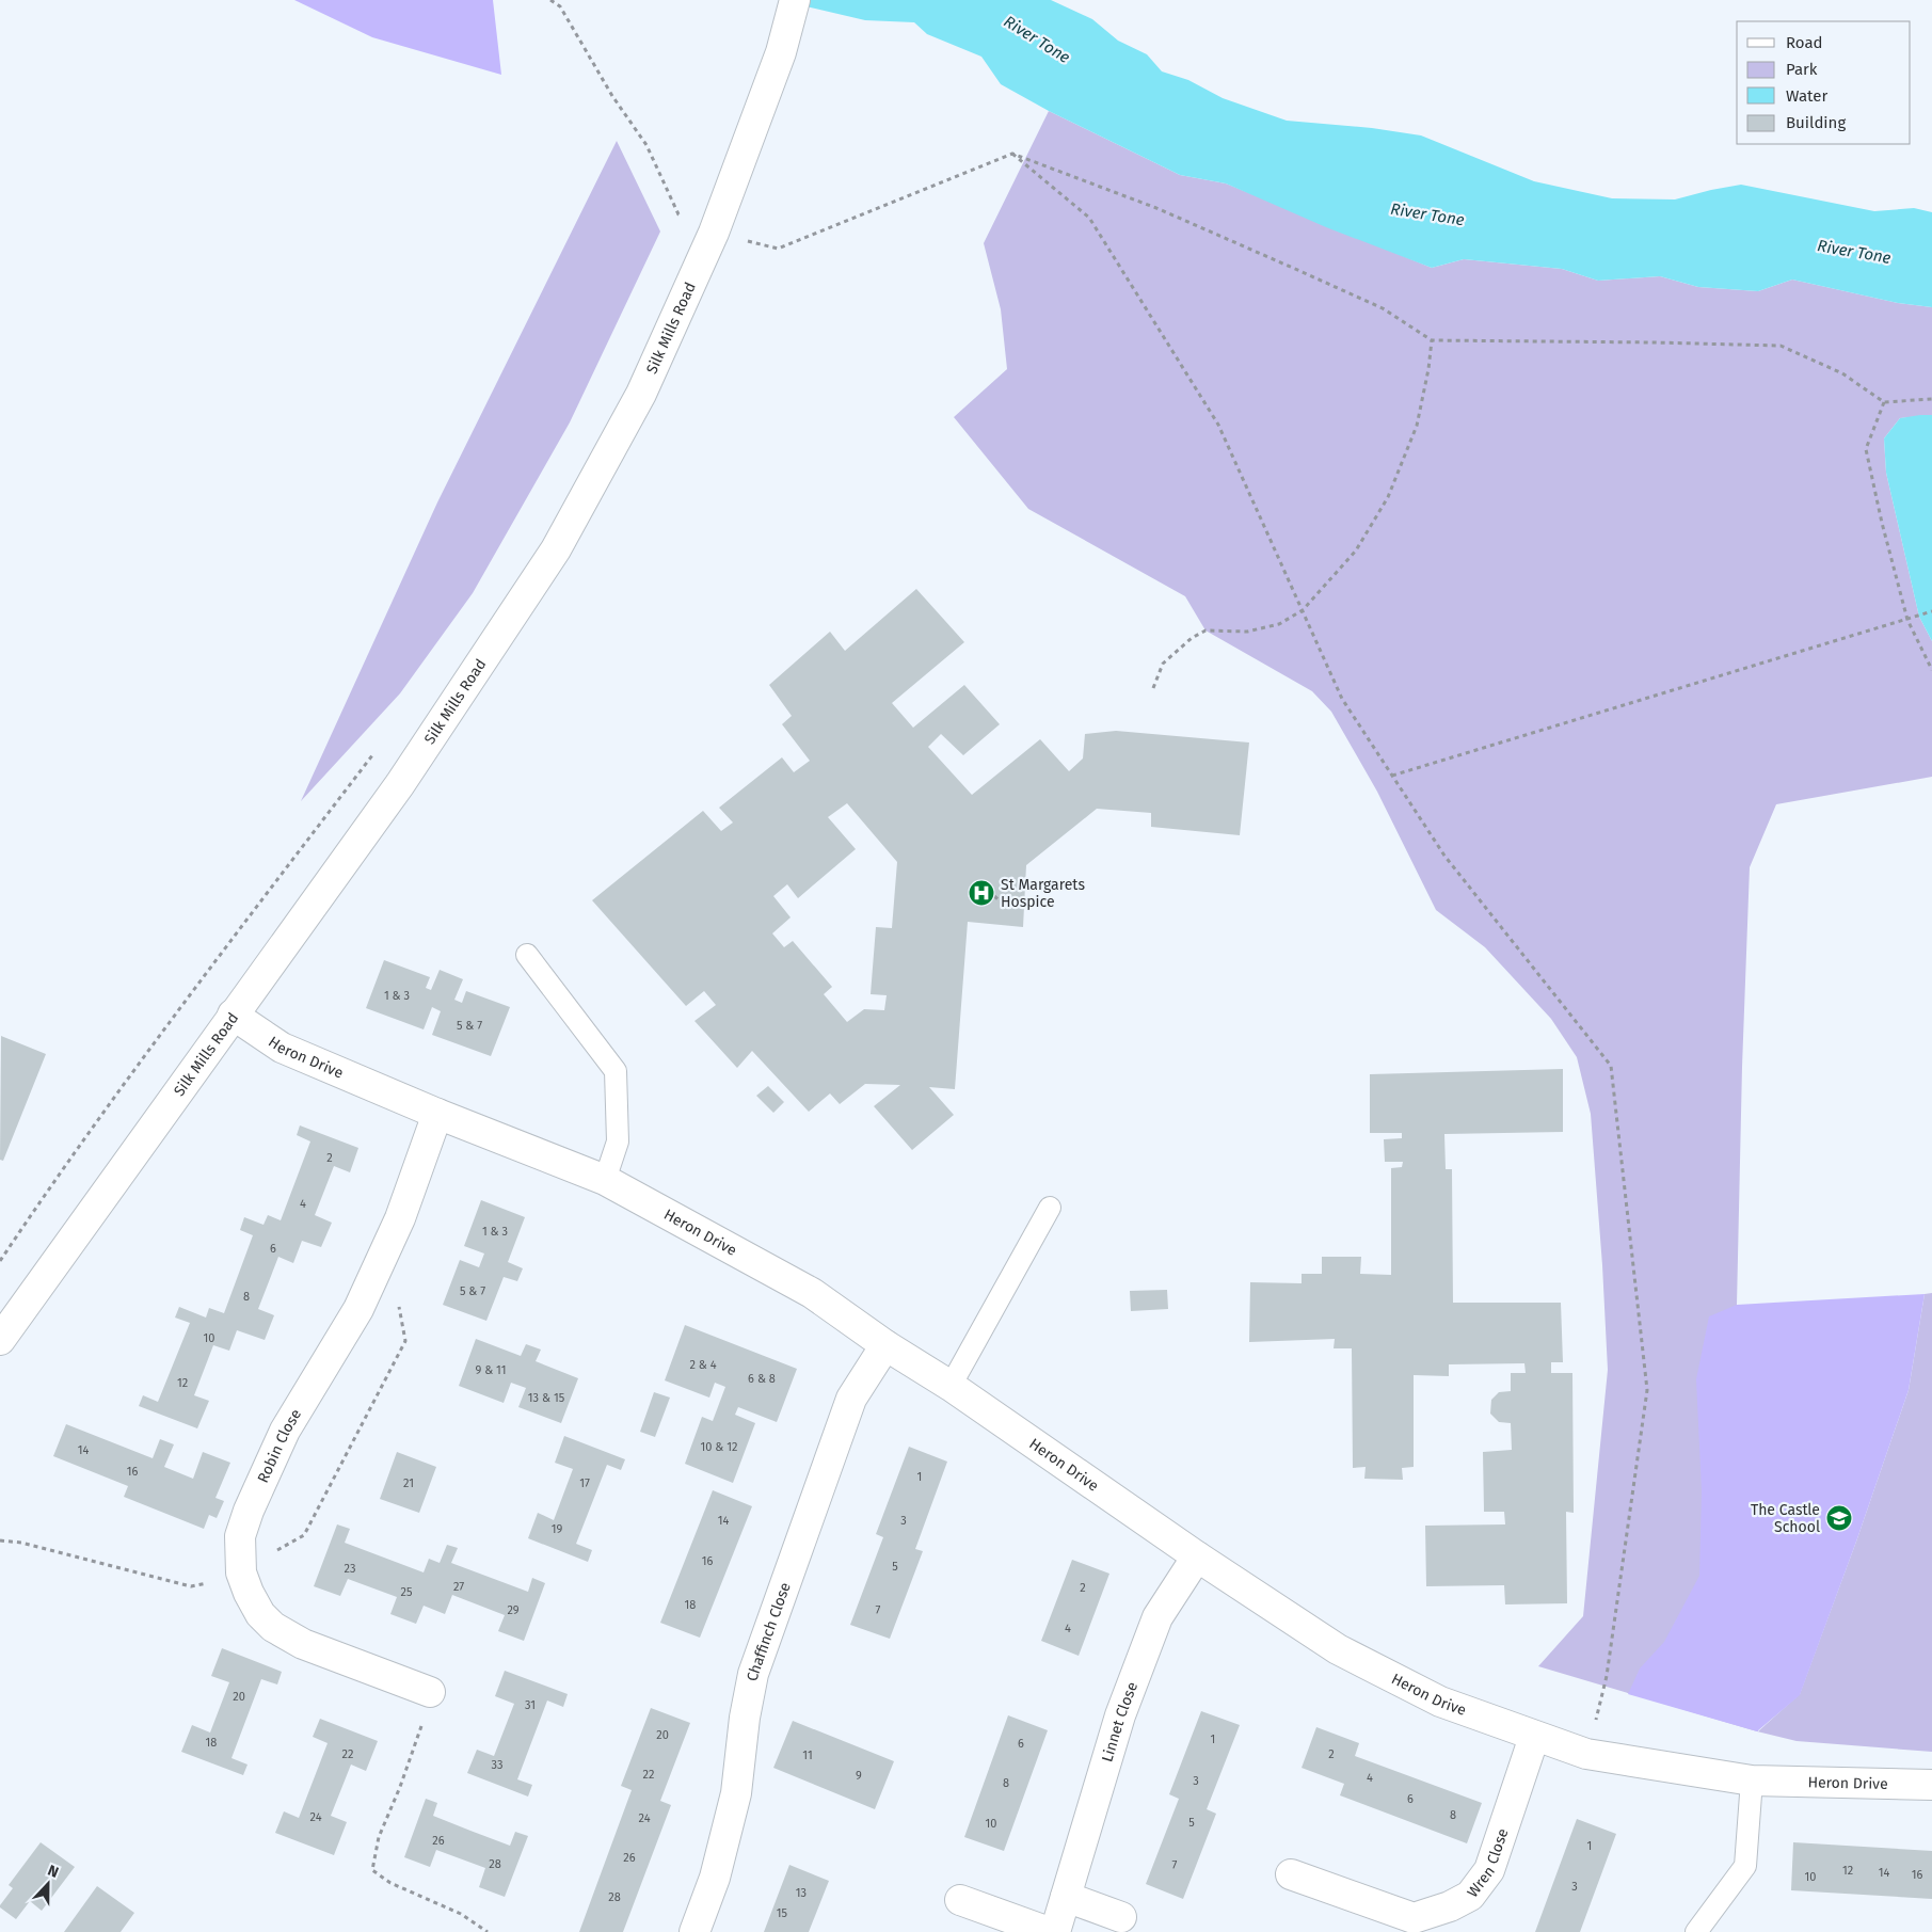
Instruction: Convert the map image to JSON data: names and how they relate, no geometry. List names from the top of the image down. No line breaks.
{"streets":{"street":["Silk Mills Road","Heron Drive","Robin Close","Chaffinch Close","Linnet Close","Wren Close"]},"crossings":[["Silk Mills Road","Heron Drive"],["Heron Drive","Robin Close"],["Heron Drive","Chaffinch Close"],["Heron Drive","Linnet Close"],["Heron Drive","Wren Close"]],"water":["River Tone"],"places":{"hospital":["St Margarets Hospice"],"school or university":["The Castle School"]},"house_numbers":["1 & 3","5 & 7","2","4","1 & 3","6","5 & 7","8","10","2 & 4","9 & 11","6 & 8","12","13 & 15","10 & 12","14","16","1","21","17","14","3","19","16","5","23","27","2","25","18","29","7","4","20","31","20","1","18","6","22","2","11","33","22","9","4","3","8","6","8","24","24","5","10","26","1","26","28","7","12","14","16","10","3","13","28","15"],"legend":["Road","Park","Water","Building"],"north":"top"}
